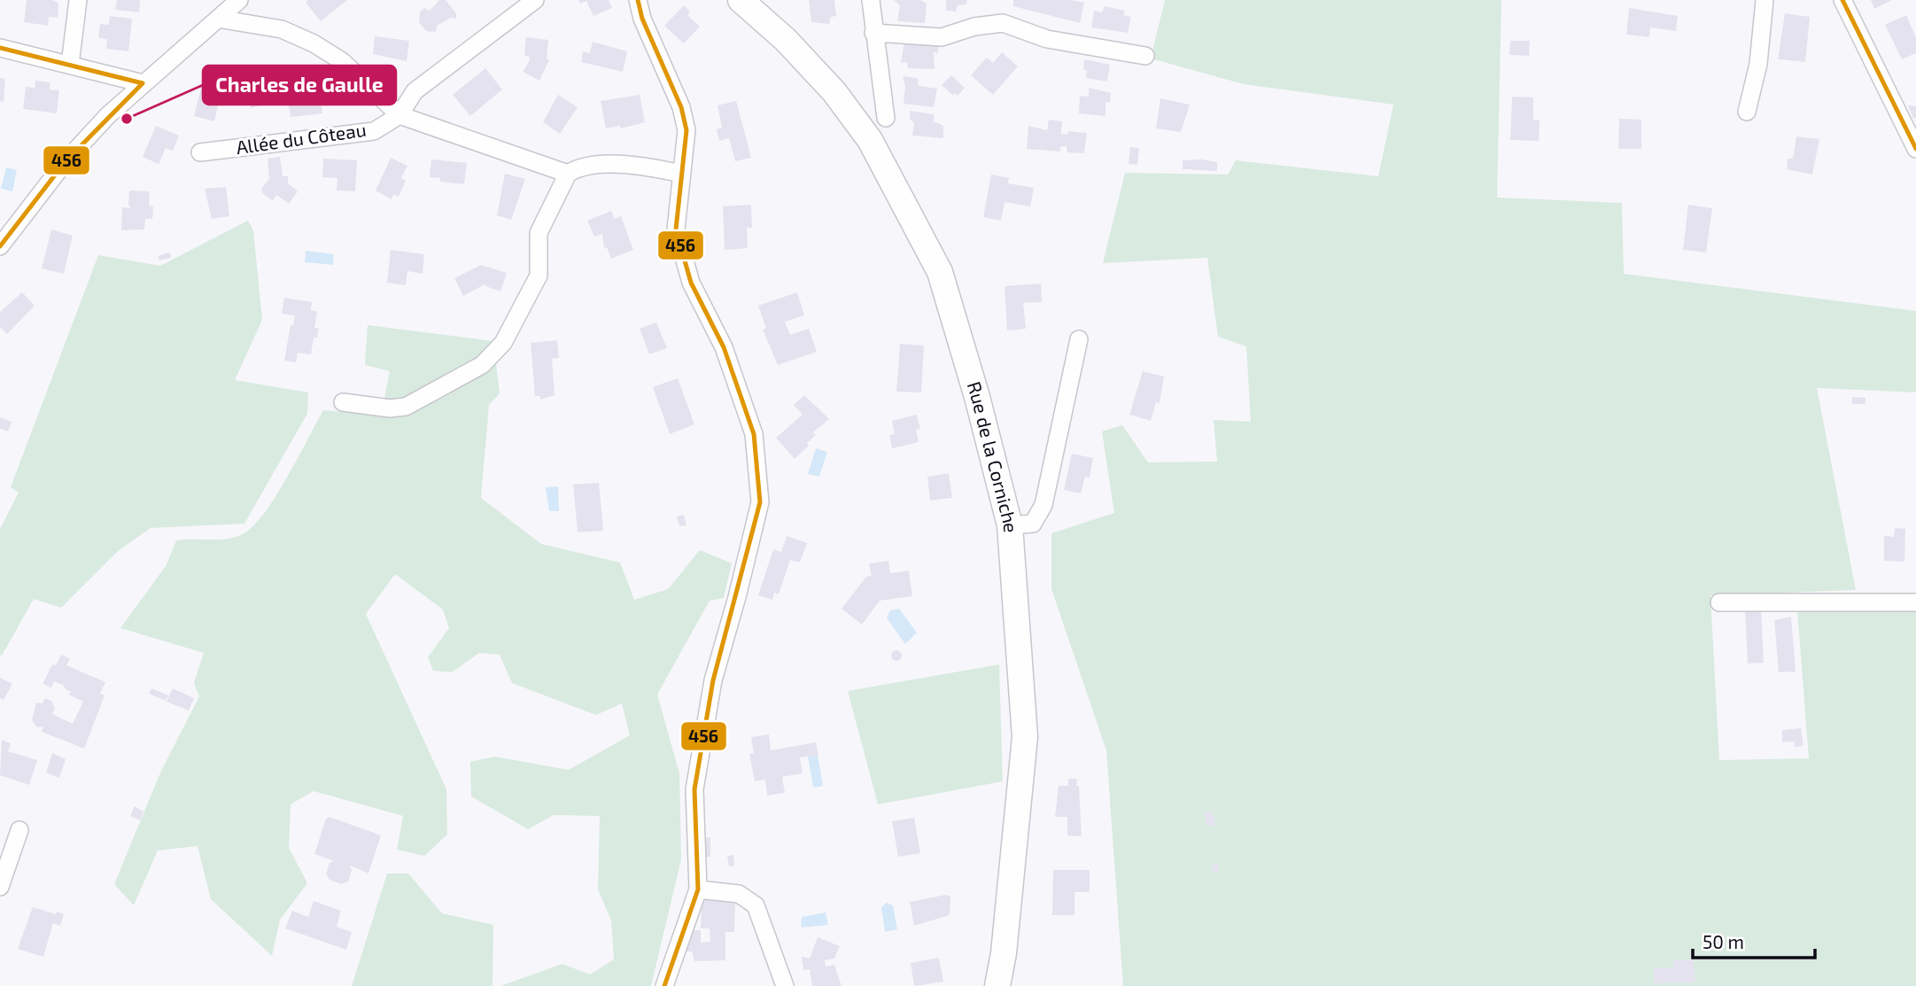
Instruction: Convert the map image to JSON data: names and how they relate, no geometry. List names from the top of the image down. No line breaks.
{"streets":{"main road":["Rue de la Corniche"],"street":["Allée du Côteau"]},"places":["Charles de Gaulle"],"lines":["transit line 456"],"scale_bar":"50 m"}
